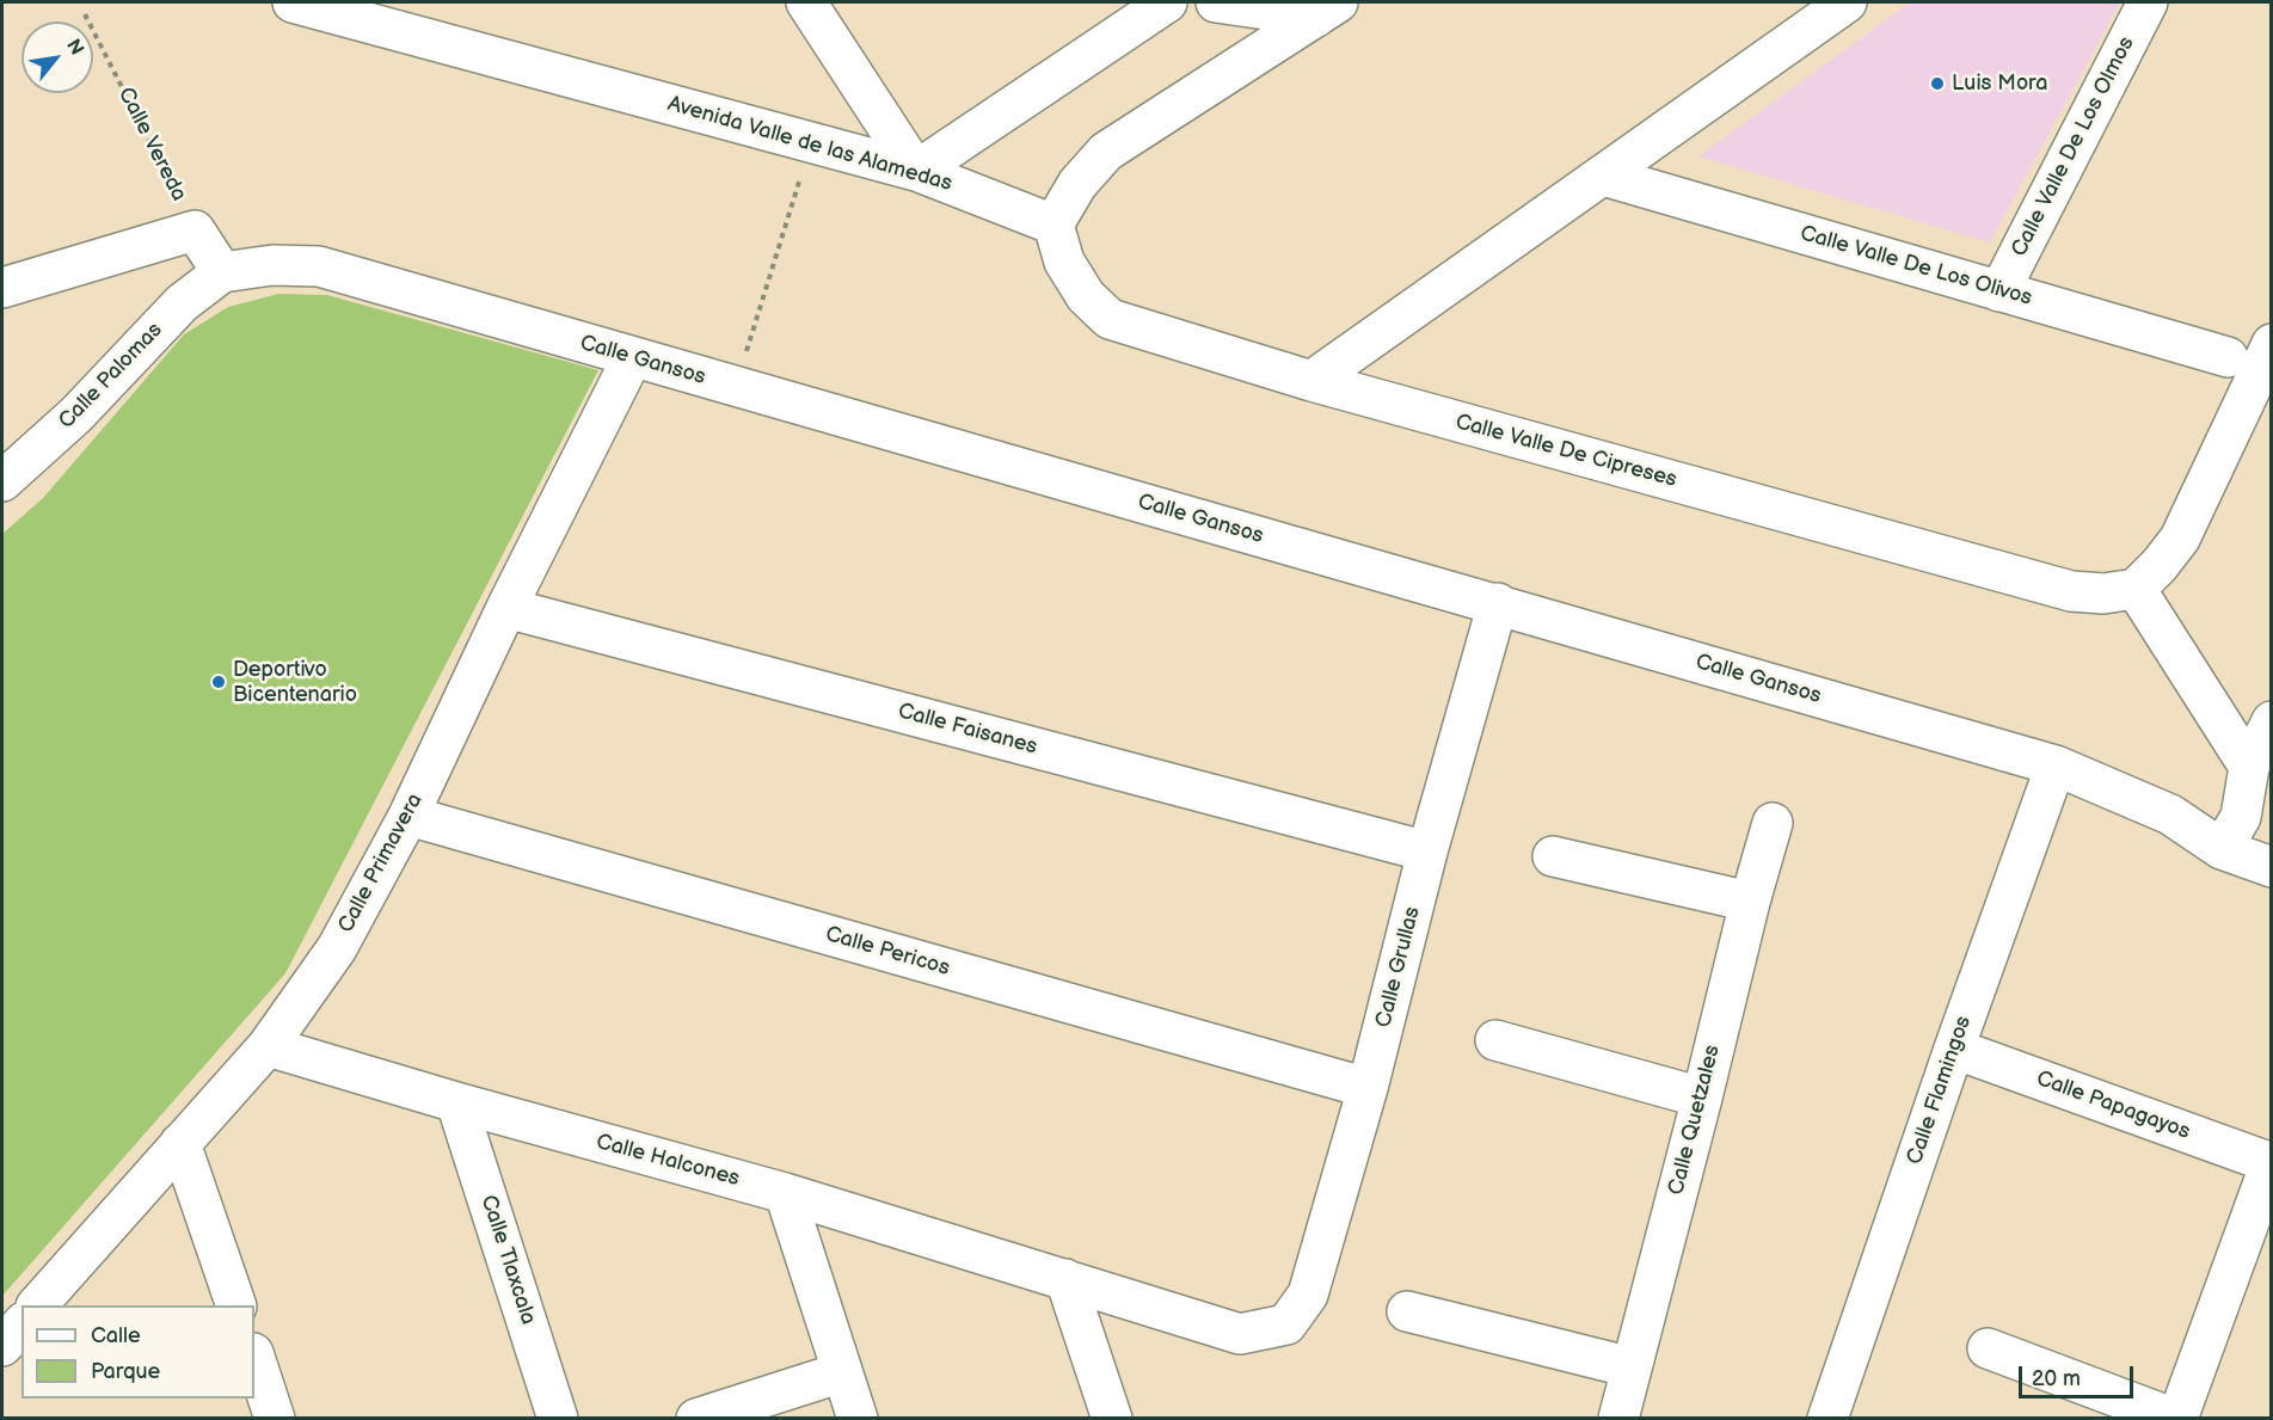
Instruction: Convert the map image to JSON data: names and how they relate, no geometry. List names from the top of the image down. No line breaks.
{"streets":{"street":["Avenida Valle de las Alamedas","Calle Valle De Los Olmos","Calle Valle De Los Olivos","Calle Gansos","Calle Palomas","Calle Valle De Cipreses","Calle Faisanes","Calle Primavera","Calle Pericos","Calle Grullas","Calle Flamingos","Calle Papagayos","Calle Quetzales","Calle Halcones","Calle Tlaxcala"],"path":["Calle Vereda"]},"crossings":[["Avenida Valle de las Alamedas","Calle Valle De Cipreses"],["Calle Valle De Los Olmos","Calle Valle De Los Olivos"],["Calle Gansos","Calle Palomas"],["Calle Gansos","Calle Primavera"],["Calle Gansos","Calle Grullas"],["Calle Gansos","Calle Flamingos"],["Calle Faisanes","Calle Primavera"],["Calle Faisanes","Calle Grullas"],["Calle Primavera","Calle Pericos"],["Calle Primavera","Calle Halcones"],["Calle Pericos","Calle Grullas"],["Calle Grullas","Calle Halcones"],["Calle Flamingos","Calle Papagayos"],["Calle Halcones","Calle Tlaxcala"]],"places":["Luis Mora","Deportivo Bicentenario"],"legend":["Calle","Parque"],"scale_bar":"20 m","north":"top right"}
